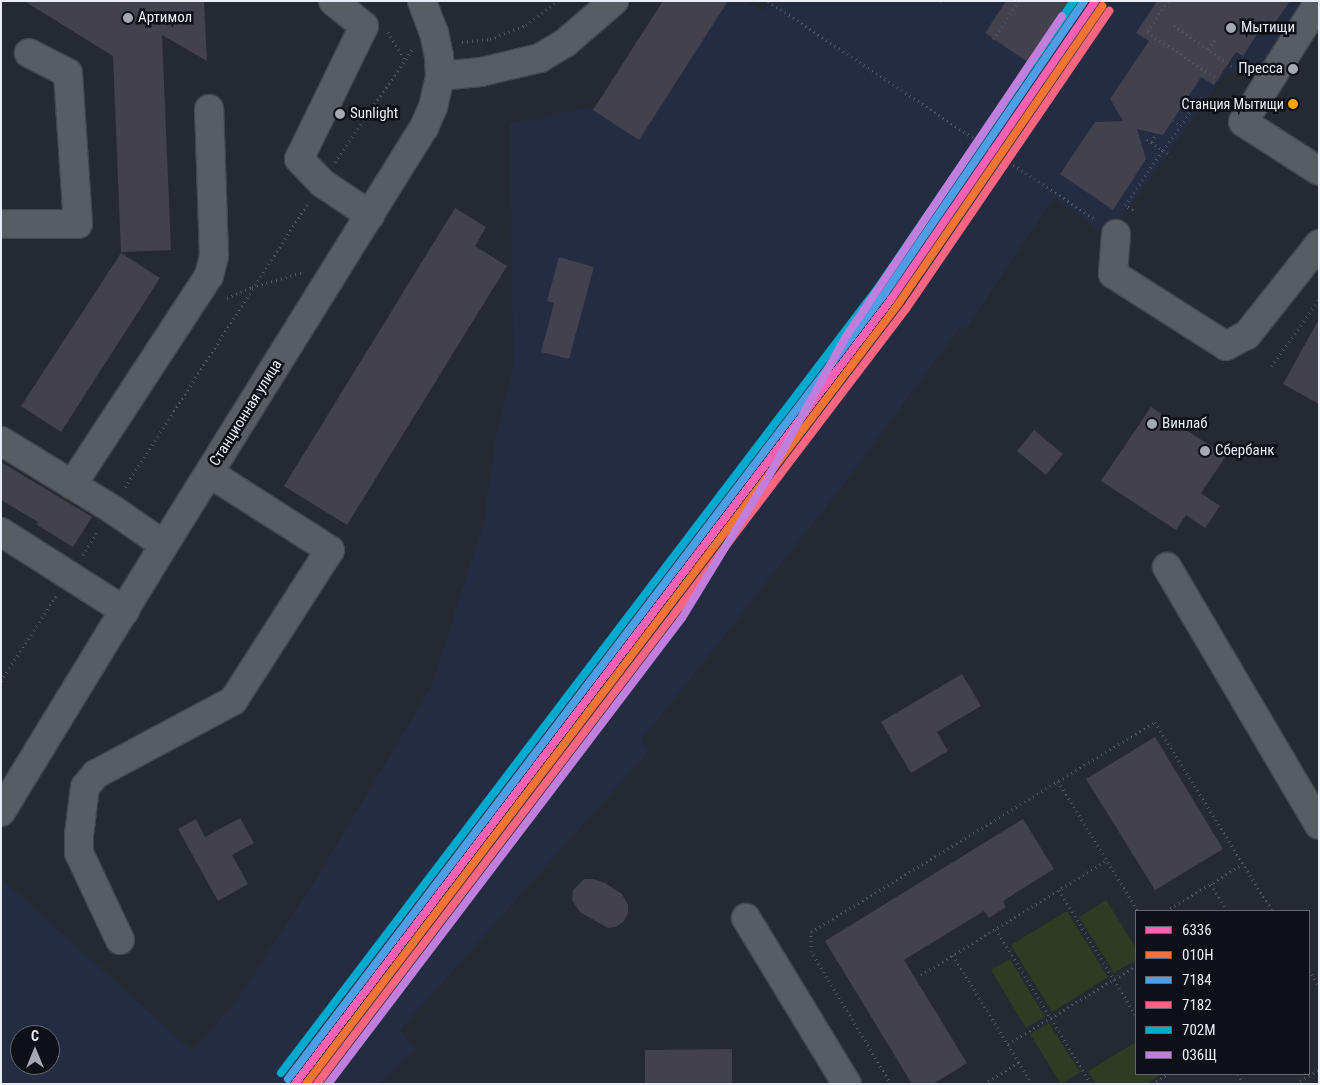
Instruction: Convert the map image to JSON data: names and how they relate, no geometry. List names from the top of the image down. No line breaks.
{"streets":{"street":["Станционная улица"]},"places":["Артимол","Мытищи","Пресса","Станция Мытищи","Sunlight","Винлаб","Сбербанк"],"lines":["transit line 6336","transit line 7184","transit line 702М","transit line 010Н","transit line 7182","transit line 036Щ"],"legend":["6336","010Н","7184","7182","702М","036Щ"],"north":"top"}
